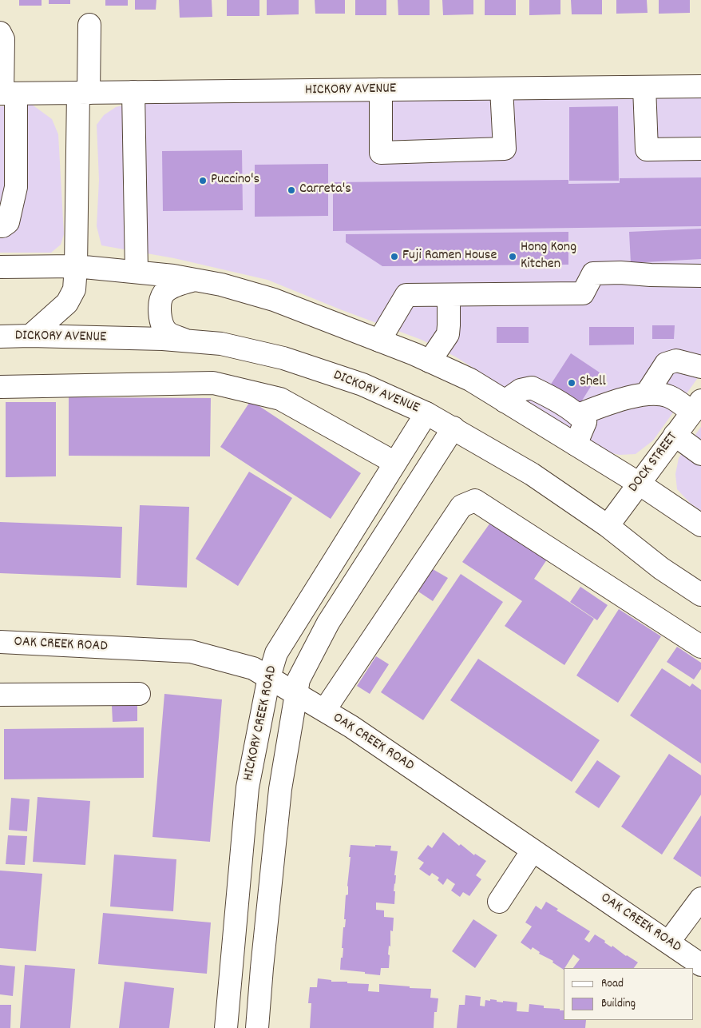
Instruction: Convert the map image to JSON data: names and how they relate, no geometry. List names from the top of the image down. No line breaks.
{"streets":{"main road":["HICKORY AVENUE","DICKORY AVENUE","DOCK STREET","OAK CREEK ROAD","HICKORY CREEK ROAD"]},"crossings":[["DICKORY AVENUE","DOCK STREET"],["DICKORY AVENUE","HICKORY CREEK ROAD"],["OAK CREEK ROAD","HICKORY CREEK ROAD"]],"places":["Puccino's","Carreta's","Fuji Ramen House","Hong Kong Kitchen","Shell"],"legend":["Road","Building"]}
